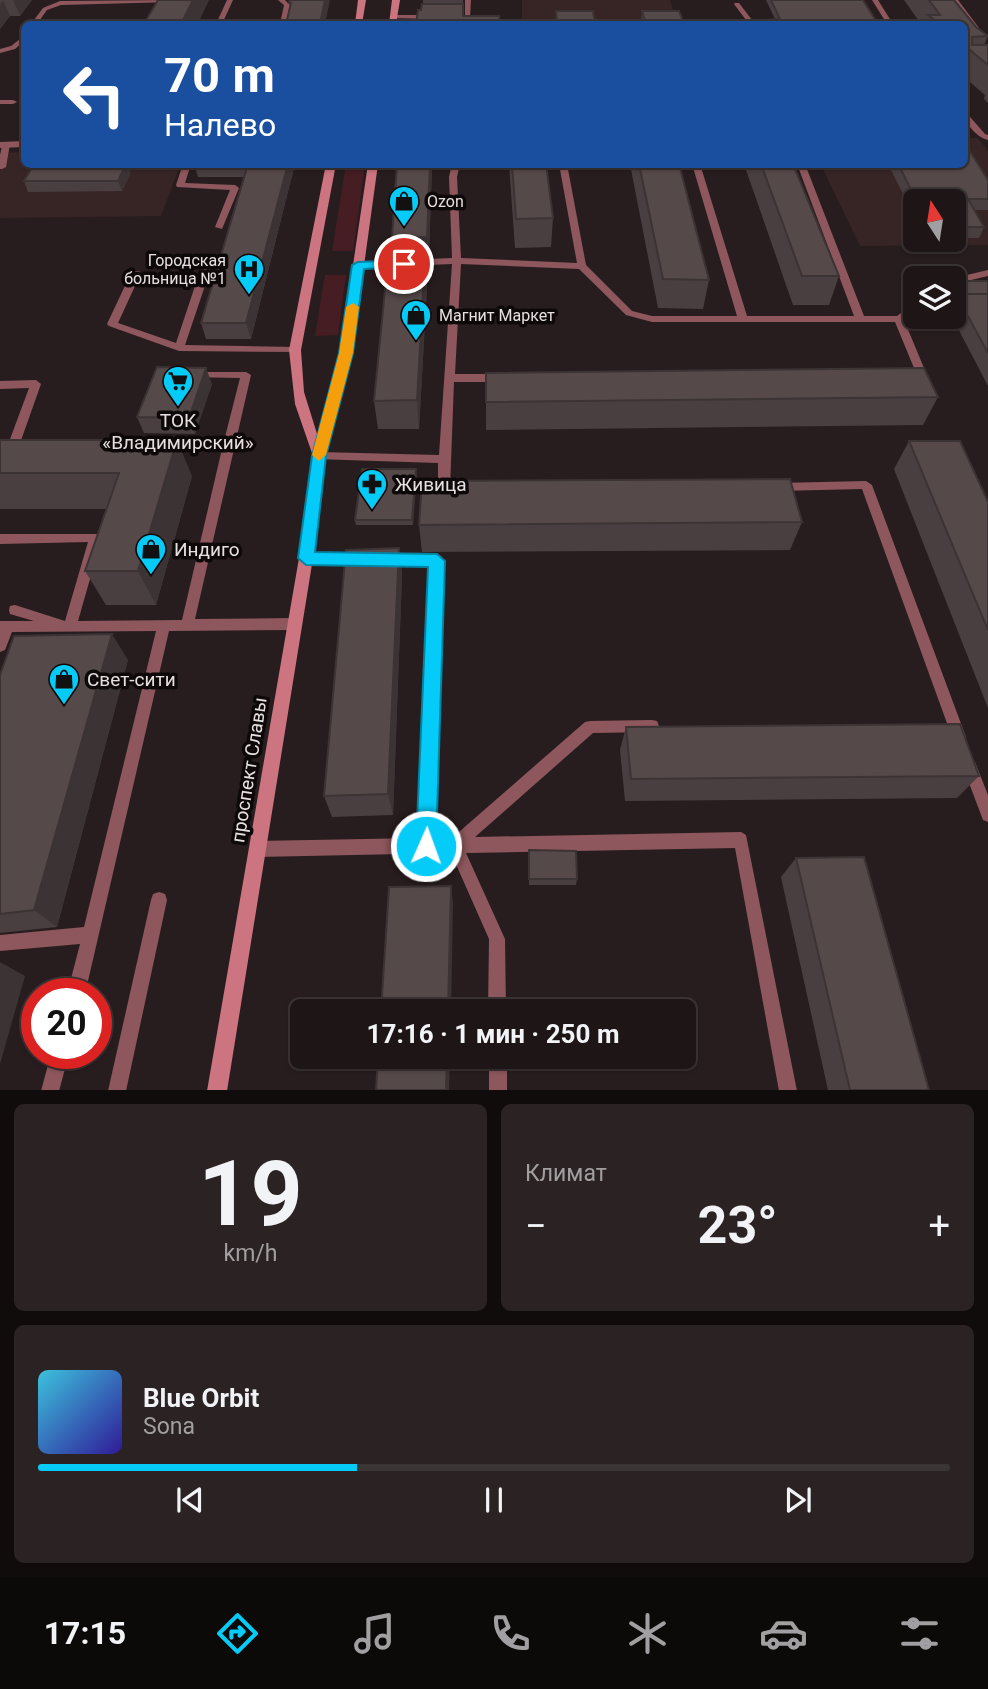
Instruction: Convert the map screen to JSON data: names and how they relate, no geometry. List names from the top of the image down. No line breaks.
{"streets":{"main road":["проспект Славы"]},"places":{"shop":["Ozon","Магнит Маркет","Индиго","Свет-сити"],"hospital":["Городская больница №1"],"supermarket":["ТОК «Владимирский»"],"pharmacy":["Живица"]},"north":"top","page":{"turn":["70 m","Налево"],"limit":"20","trip":"17:16 · 1 мин · 250 m","tile":[["19","km/h"],"Климат"],"heat":["−","23°","+"],"song":["Blue Orbit","Sona"],"tabs":"17:15"}}
